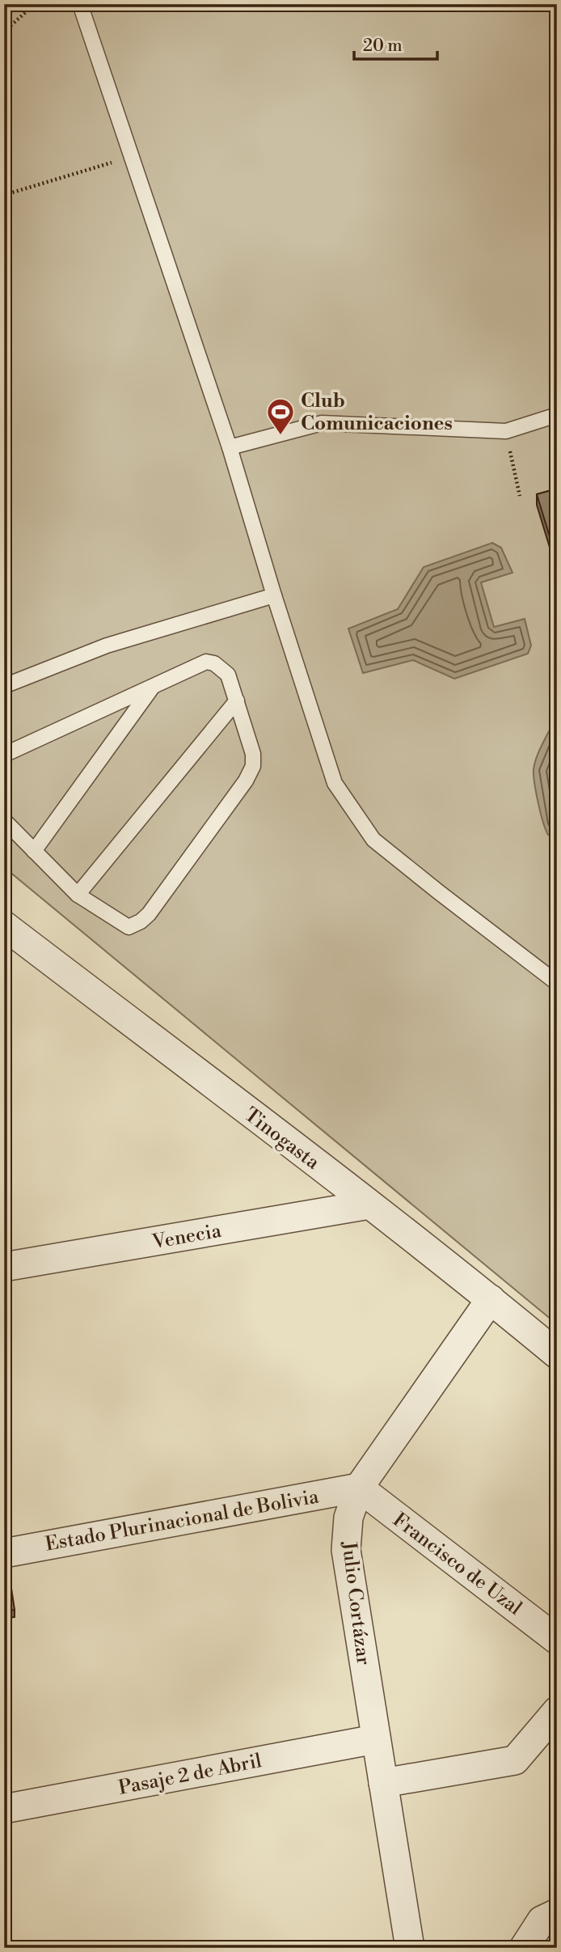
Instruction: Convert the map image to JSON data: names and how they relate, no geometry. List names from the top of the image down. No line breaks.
{"streets":{"street":["Tinogasta","Venecia","Estado Plurinacional de Bolivia","Francisco de Uzal","Julio Cortázar","Pasaje 2 de Abril"]},"crossings":[["Tinogasta","Venecia"],["Tinogasta","Julio Cortázar"],["Estado Plurinacional de Bolivia","Francisco de Uzal"],["Estado Plurinacional de Bolivia","Julio Cortázar"],["Francisco de Uzal","Julio Cortázar"],["Julio Cortázar","Pasaje 2 de Abril"]],"places":{"sports":["Club Comunicaciones"]},"scale_bar":"20 m"}
